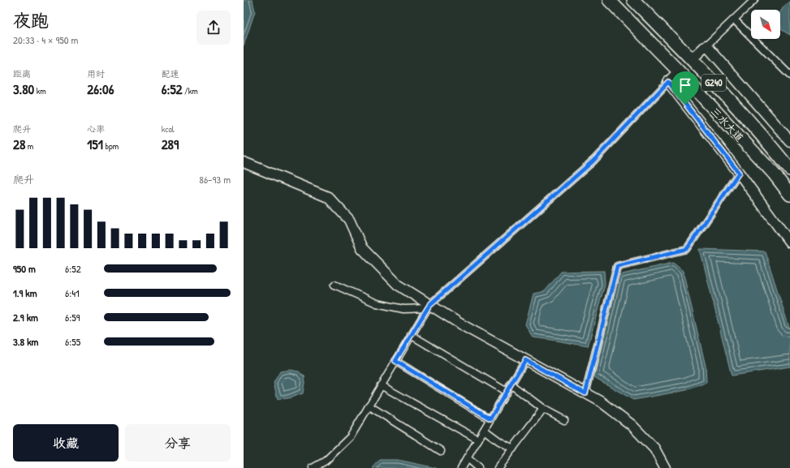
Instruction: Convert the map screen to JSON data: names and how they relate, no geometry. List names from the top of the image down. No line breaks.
{"streets":{"highway":["G240","三水大道"]},"north":"bottom right","page":{"heading":["夜跑","20:33 · 4 × 950 m"],"stats":[["距离","3.80 km"],["用时","26:06"],["配速","6:52 /km"],["爬升","28 m"],["心率","151 bpm"],["kcal","289"]],"chart":["爬升","86–93 m"],"list":[{"name":"950 m","note":"6:52"},{"name":"1.9 km","note":"6:41"},{"name":"2.9 km","note":"6:59"},{"name":"3.8 km","note":"6:55"}],"buttons":["收藏","分享"]}}
